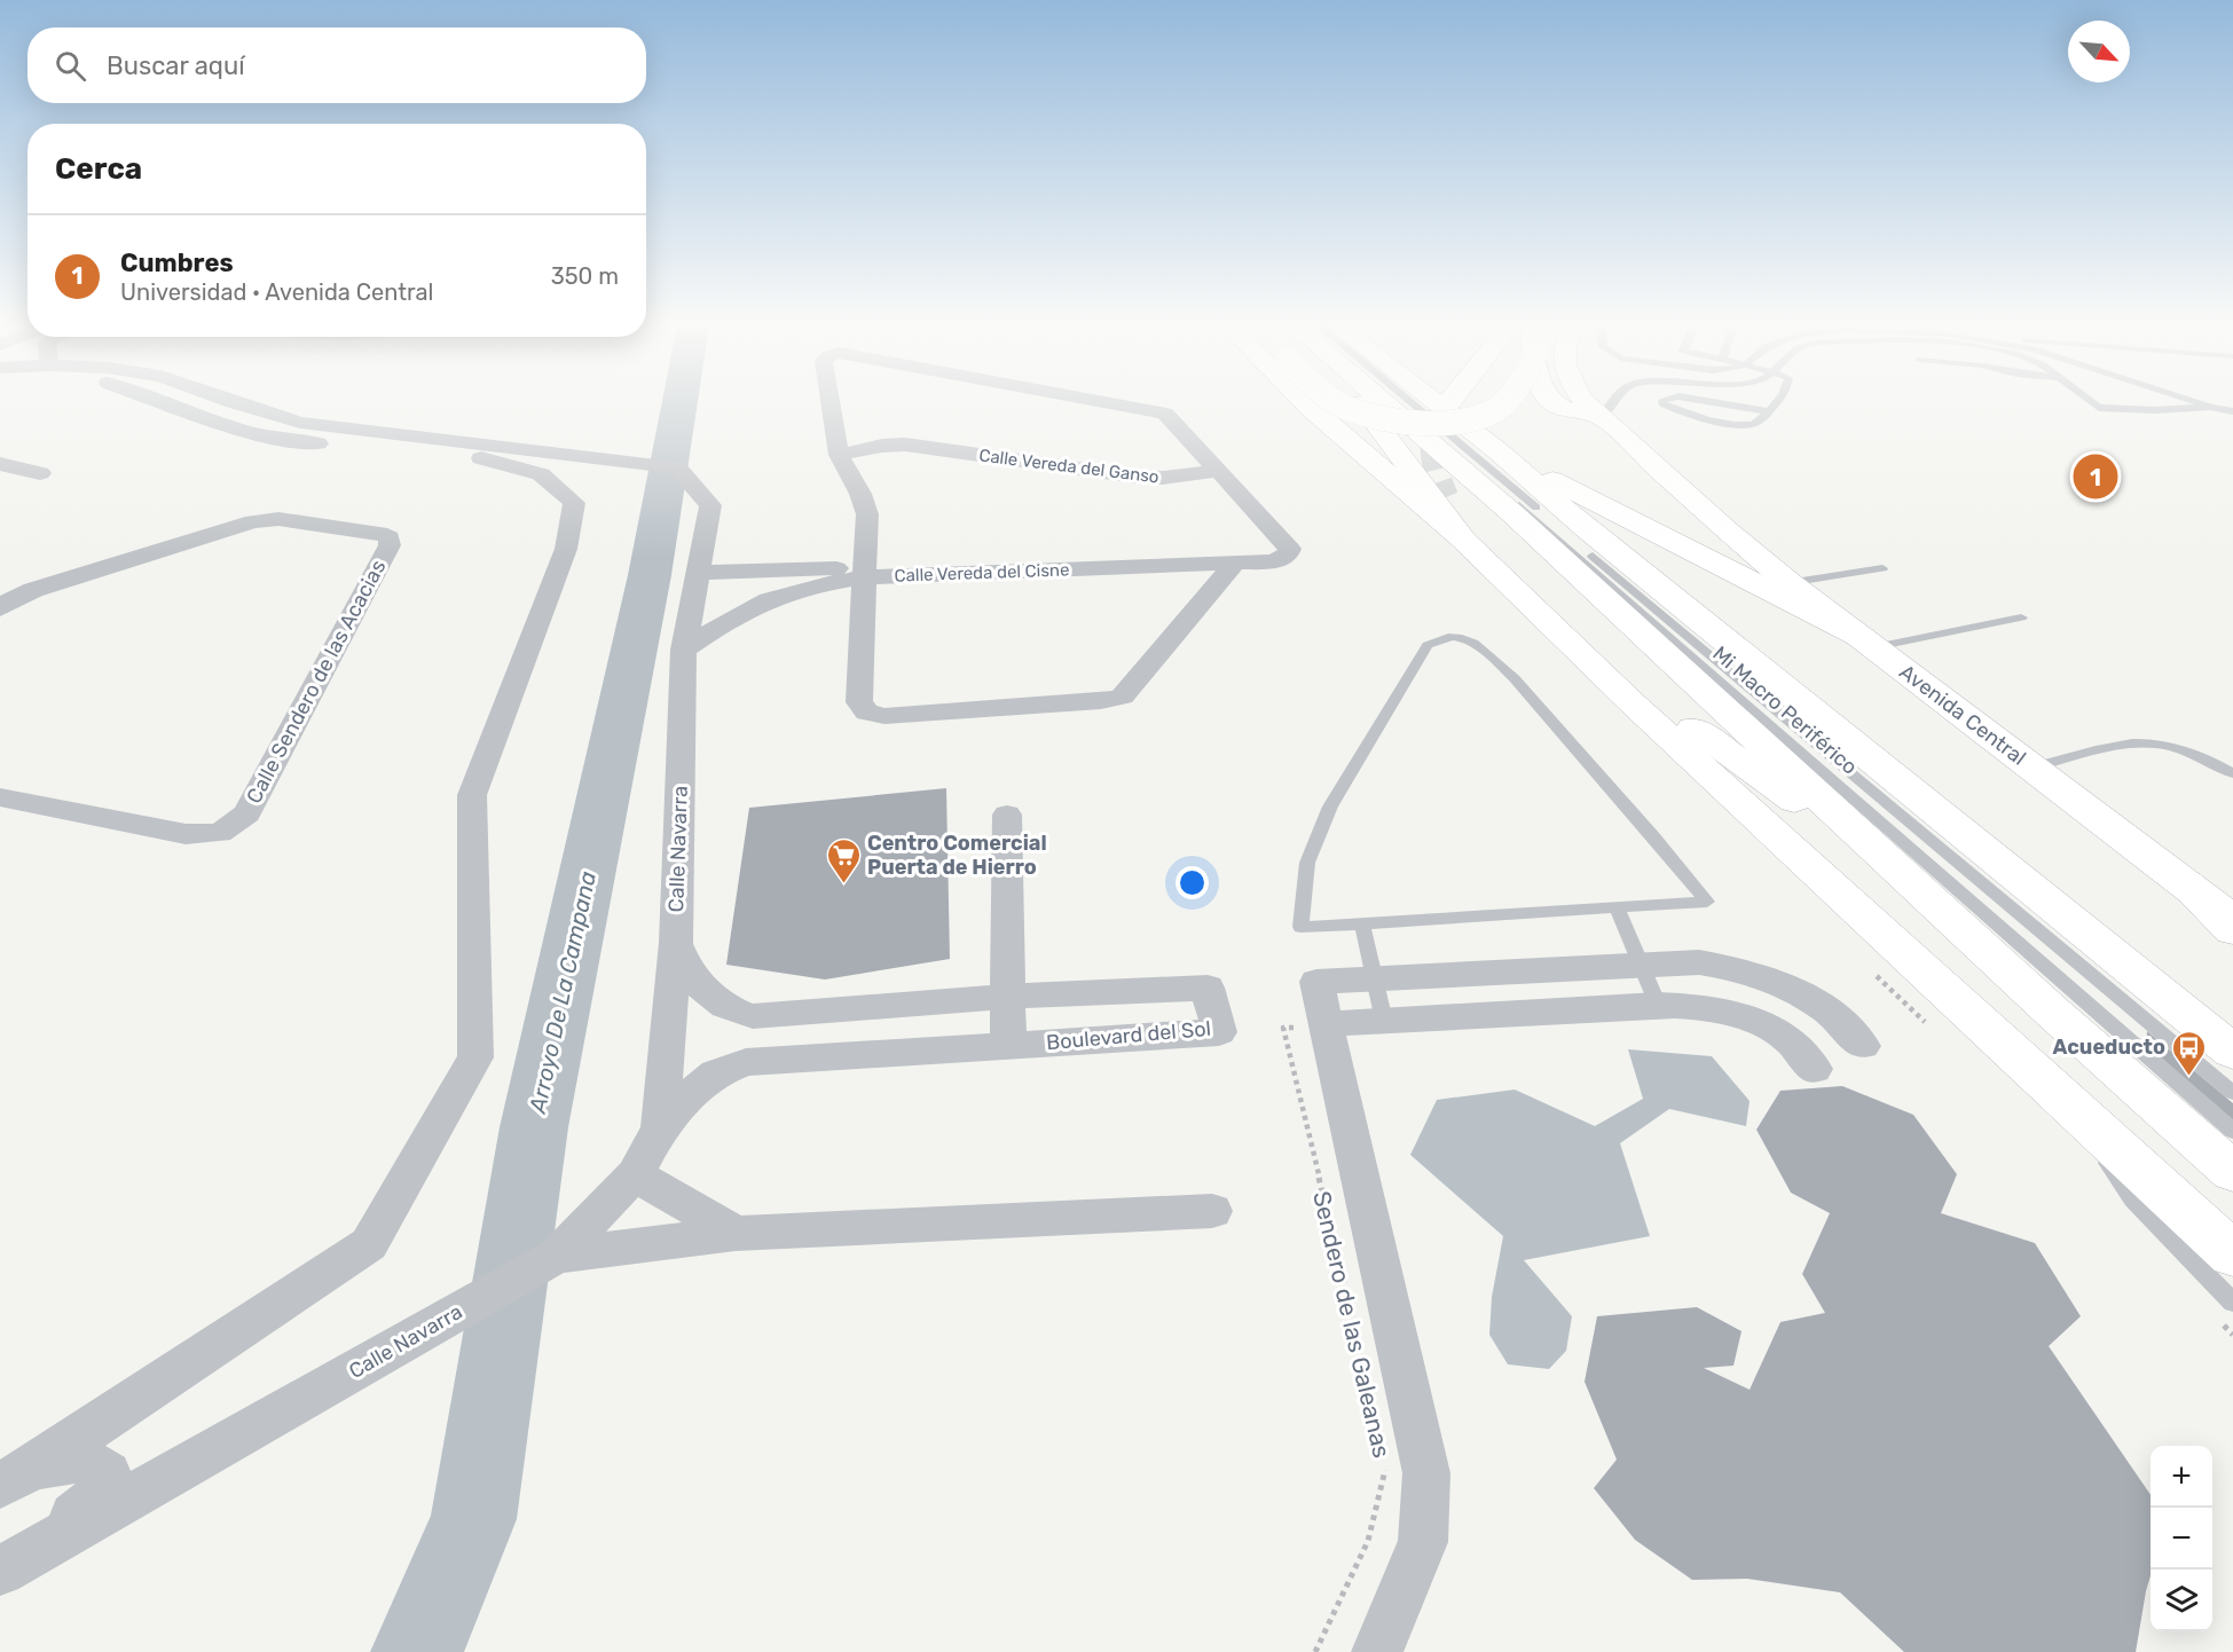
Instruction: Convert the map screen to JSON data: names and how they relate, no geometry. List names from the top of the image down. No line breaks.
{"streets":{"main road":["Avenida Central"],"street":["Calle Vereda del Ganso","Calle Vereda del Cisne","Calle Sendero de las Acacias","Calle Navarra","Boulevard del Sol","Sendero de las Galeanas"],"lane":["Mi Macro Periférico"]},"crossings":[["Calle Vereda del Ganso","Calle Vereda del Cisne"],["Calle Vereda del Cisne","Calle Navarra"],["Calle Navarra","Boulevard del Sol"]],"water":["Arroyo De La Campana"],"places":{"supermarket":["Centro Comercial Puerta de Hierro"],"bus stop":["Acueducto"]},"north":"bottom right","page":{"search":"Buscar aquí","heading":"Cerca","list":[{"mark":"1","name":"Cumbres","note":"Universidad · Avenida Central","value":"350 m"}],"pins":"1","map_buttons":["+","−"]}}
